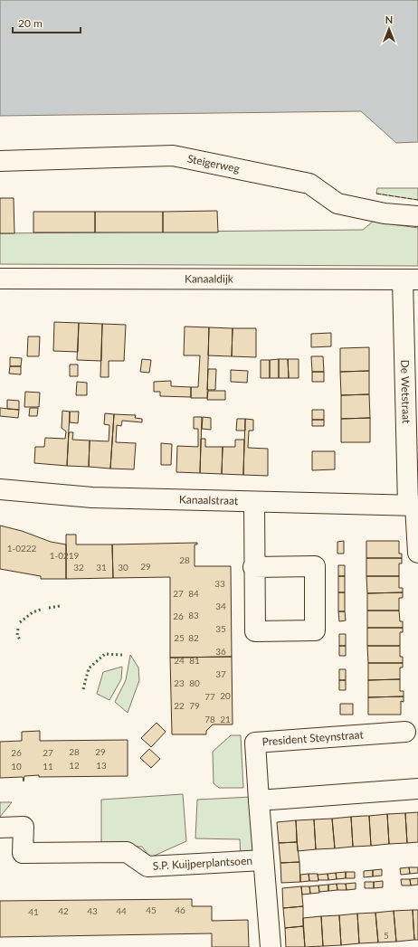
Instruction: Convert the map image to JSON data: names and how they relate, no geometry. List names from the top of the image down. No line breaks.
{"streets":{"street":["Steigerweg","Kanaaldijk","De Wetstraat","Kanaalstraat","President Steynstraat","S.P. Kuijperplantsoen"]},"crossings":[["Kanaaldijk","De Wetstraat"],["De Wetstraat","Kanaalstraat"],["President Steynstraat","S.P. Kuijperplantsoen"]],"house_numbers":["1-0222","1-0219","28","29","32","31","30","33","27","84","34","83","26","35","25","82","36","24","81","37","23","80","20","77","22","79","78","21","28","29","26","27","12","13","10","11","45","46","42","43","44","41","5"],"scale_bar":"20 m","north":"top"}
